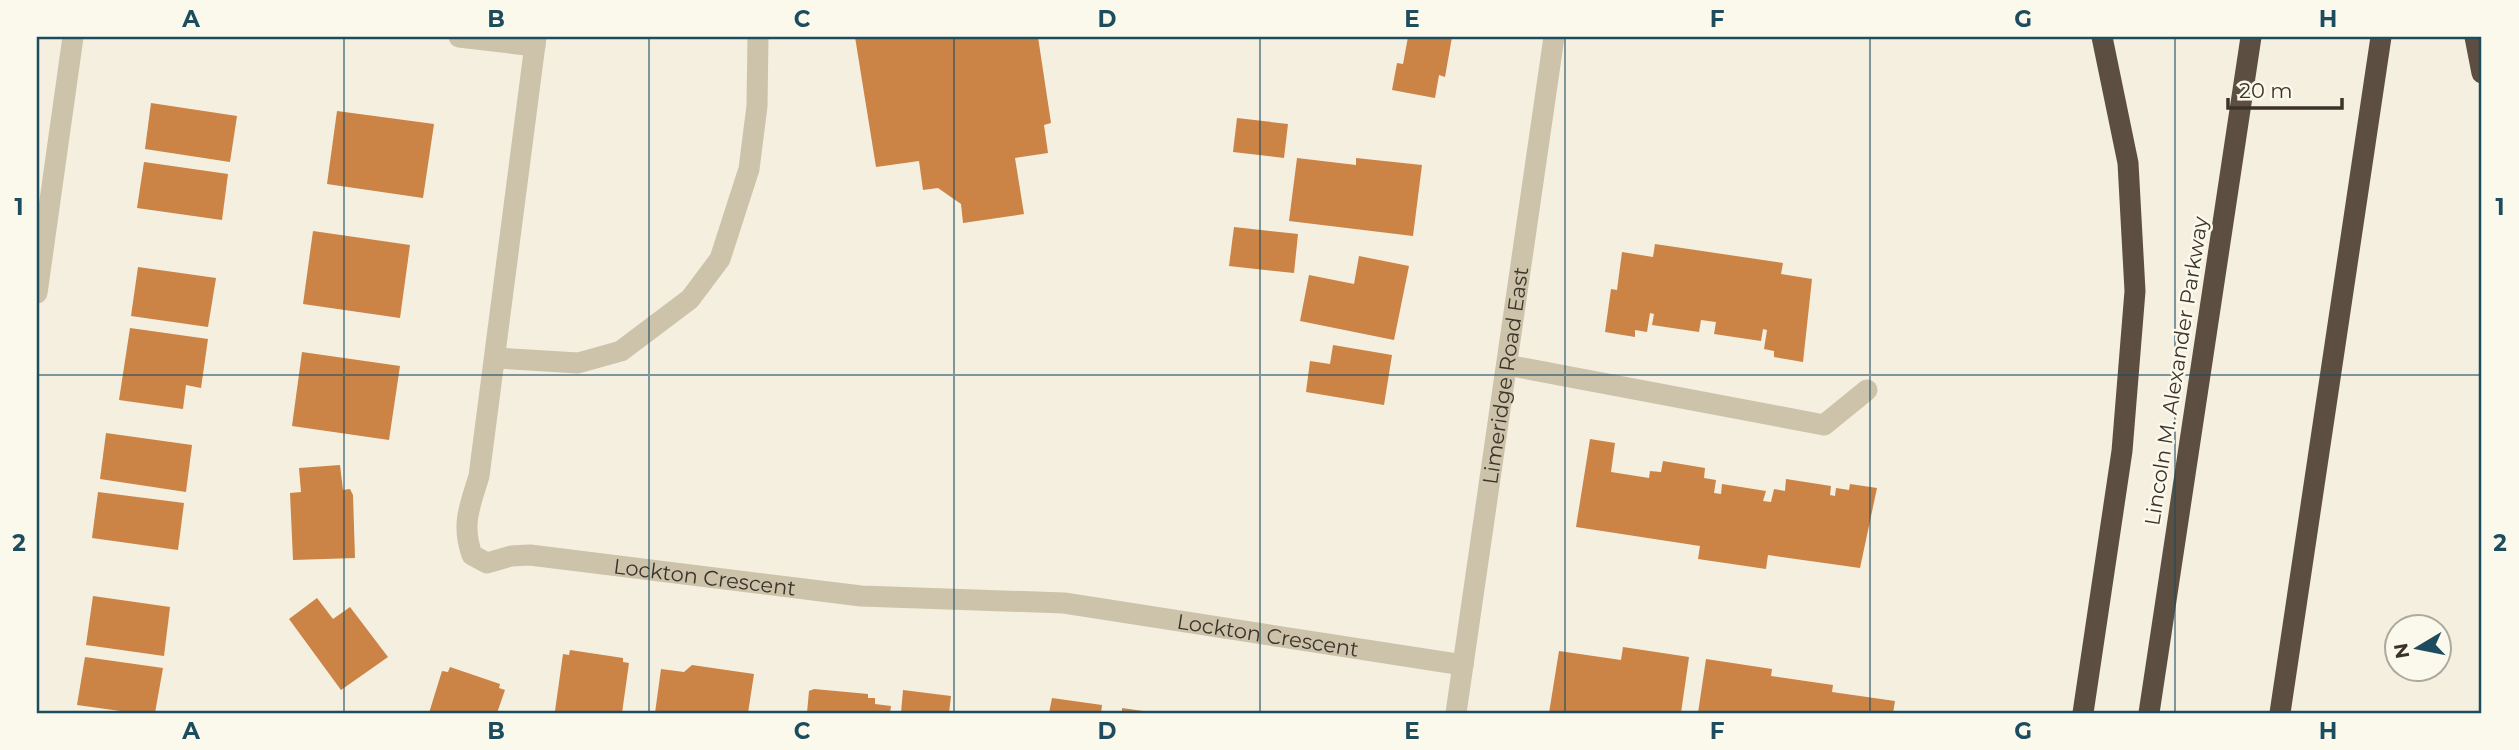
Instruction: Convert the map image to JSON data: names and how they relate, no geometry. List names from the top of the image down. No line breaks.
{"streets":{"highway":["Lincoln M. Alexander Parkway"],"street":["Limeridge Road East","Lockton Crescent"]},"crossings":[["Limeridge Road East","Lockton Crescent"]],"scale_bar":"20 m","north":"left","grid":{"columns":["A","B","C","D","E","F","G","H"],"rows":["1","2"]}}
